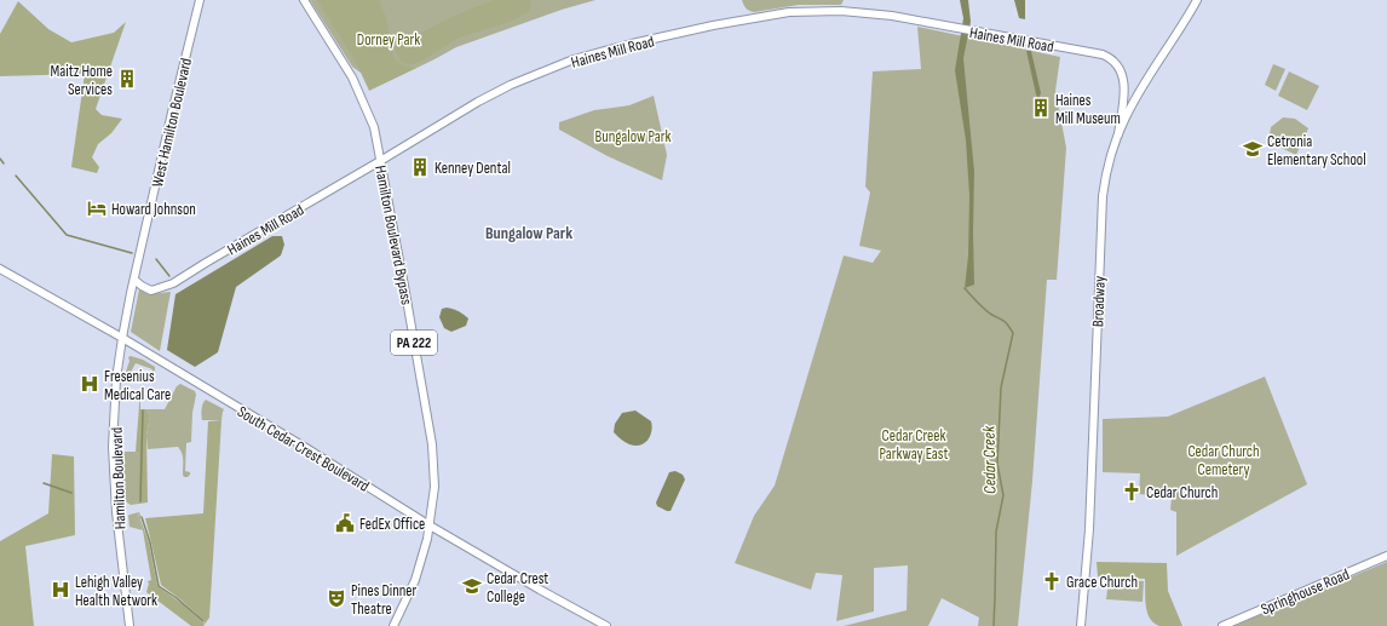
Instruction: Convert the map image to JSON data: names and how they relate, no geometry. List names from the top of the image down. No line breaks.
{"streets":{"main road":["Haines Mill Road","West Hamilton Boulevard","Hamilton Boulevard Bypass","Broadway","PA 222","South Cedar Crest Boulevard","Hamilton Boulevard","Springhouse Road"]},"crossings":[["Haines Mill Road","Hamilton Boulevard Bypass"],["Haines Mill Road","Broadway"],["Haines Mill Road","Hamilton Boulevard"],["West Hamilton Boulevard","Hamilton Boulevard"],["Hamilton Boulevard Bypass","South Cedar Crest Boulevard"],["South Cedar Crest Boulevard","Hamilton Boulevard"]],"districts":["Bungalow Park"],"water":["Cedar Creek"],"parks":["Dorney Park","Bungalow Park","Cedar Creek Parkway East","Cedar Church Cemetery"],"places":{"building":["Maitz Home Services","Haines Mill Museum","Kenney Dental"],"school or university":["Cetronia Elementary School","Cedar Crest College"],"hotel":["Howard Johnson"],"hospital":["Fresenius Medical Care","Lehigh Valley Health Network"],"church":["Cedar Church","Grace Church"],"public building":["FedEx Office"],"theatre":["Pines Dinner Theatre"]}}
